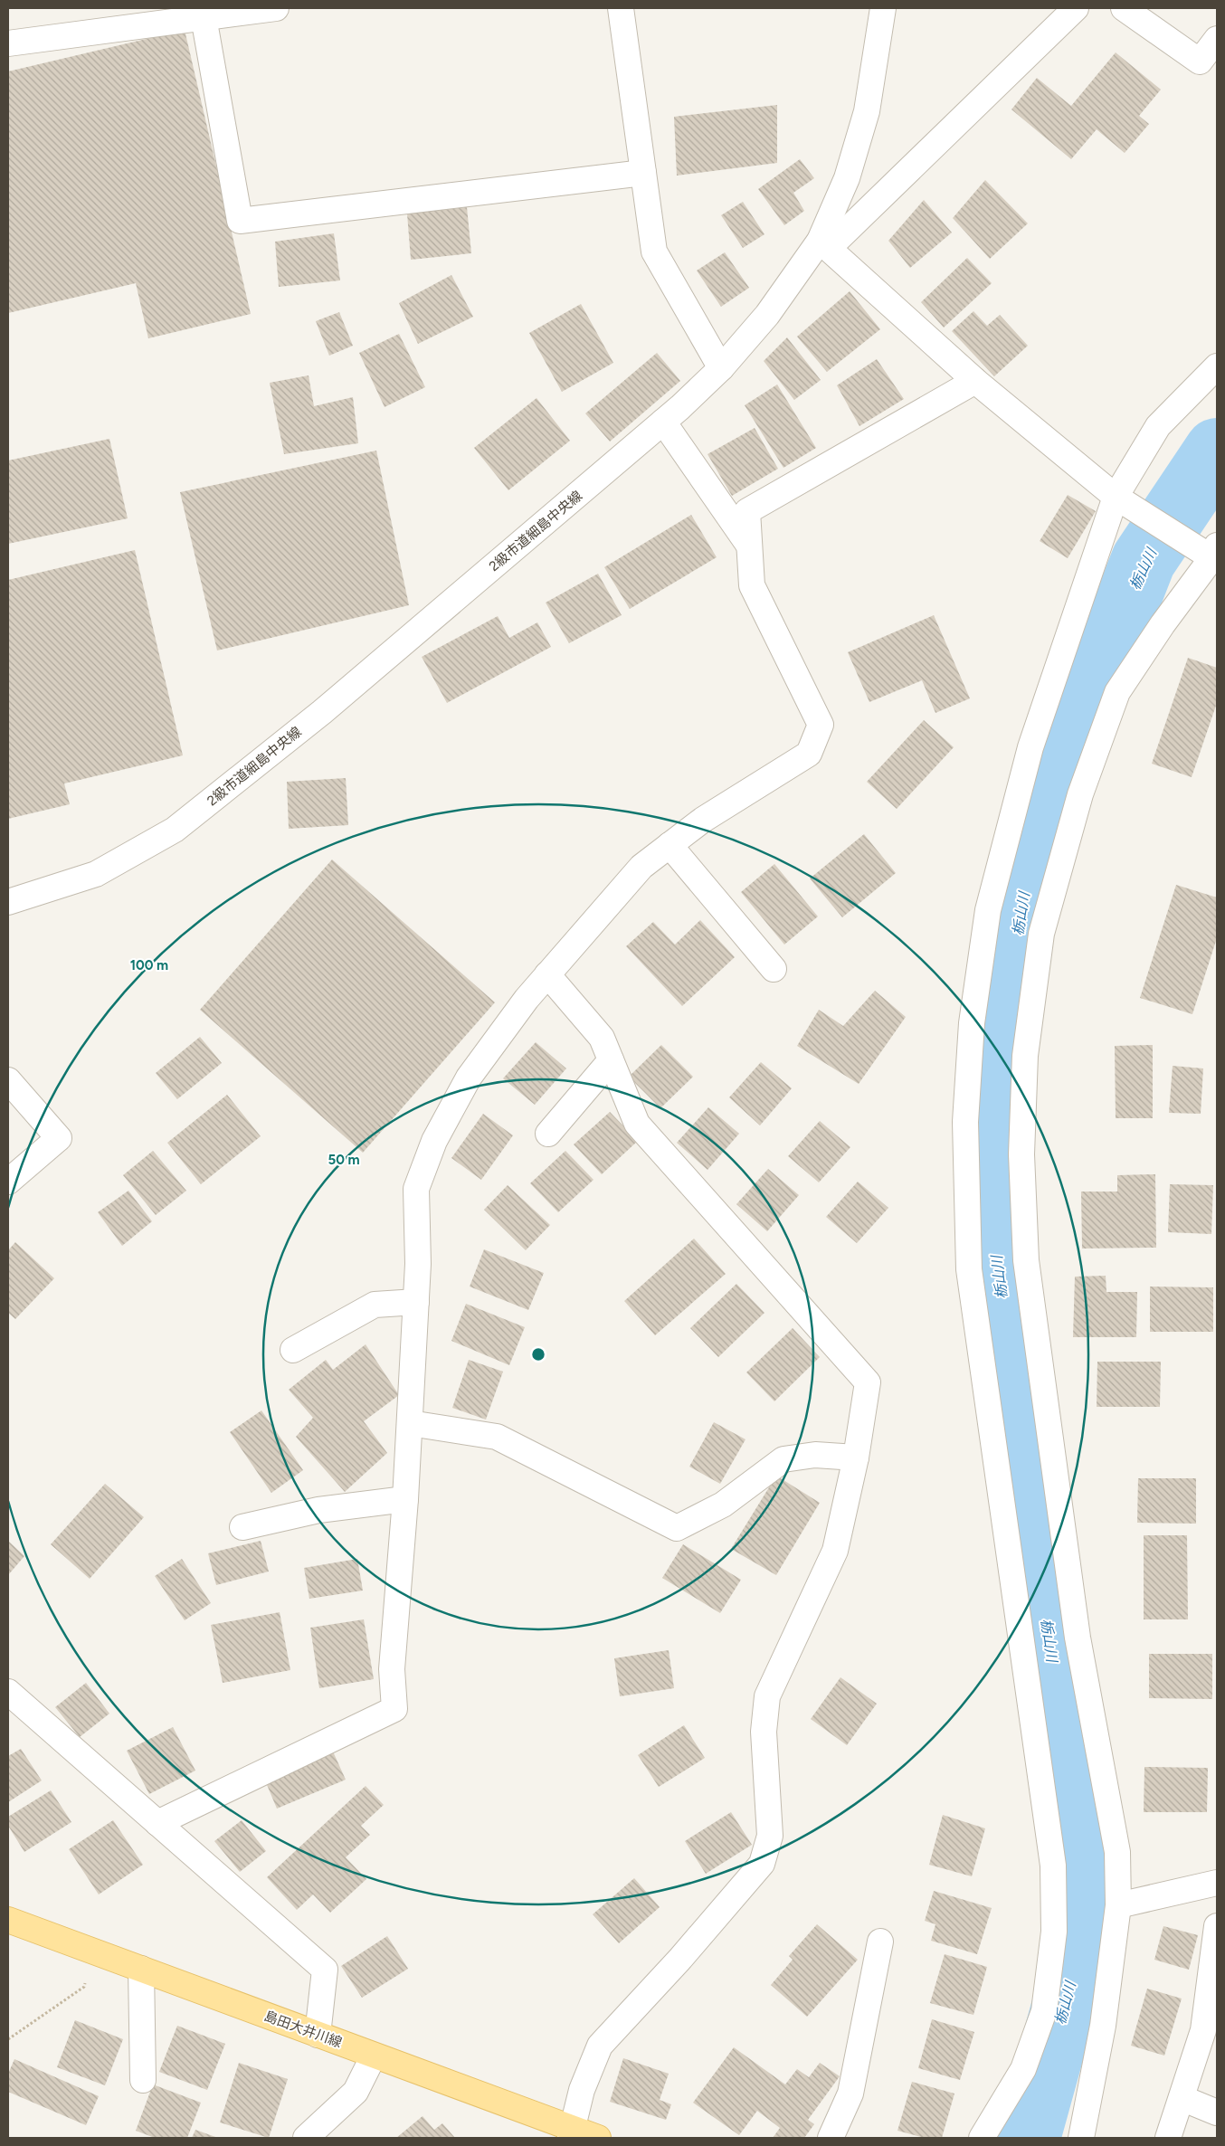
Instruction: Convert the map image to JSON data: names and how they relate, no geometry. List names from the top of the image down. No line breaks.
{"streets":{"main road":["島田大井川線"],"street":["2級市道細島中央線"]},"water":["栃山川"],"rings":["100 m","50 m"]}
